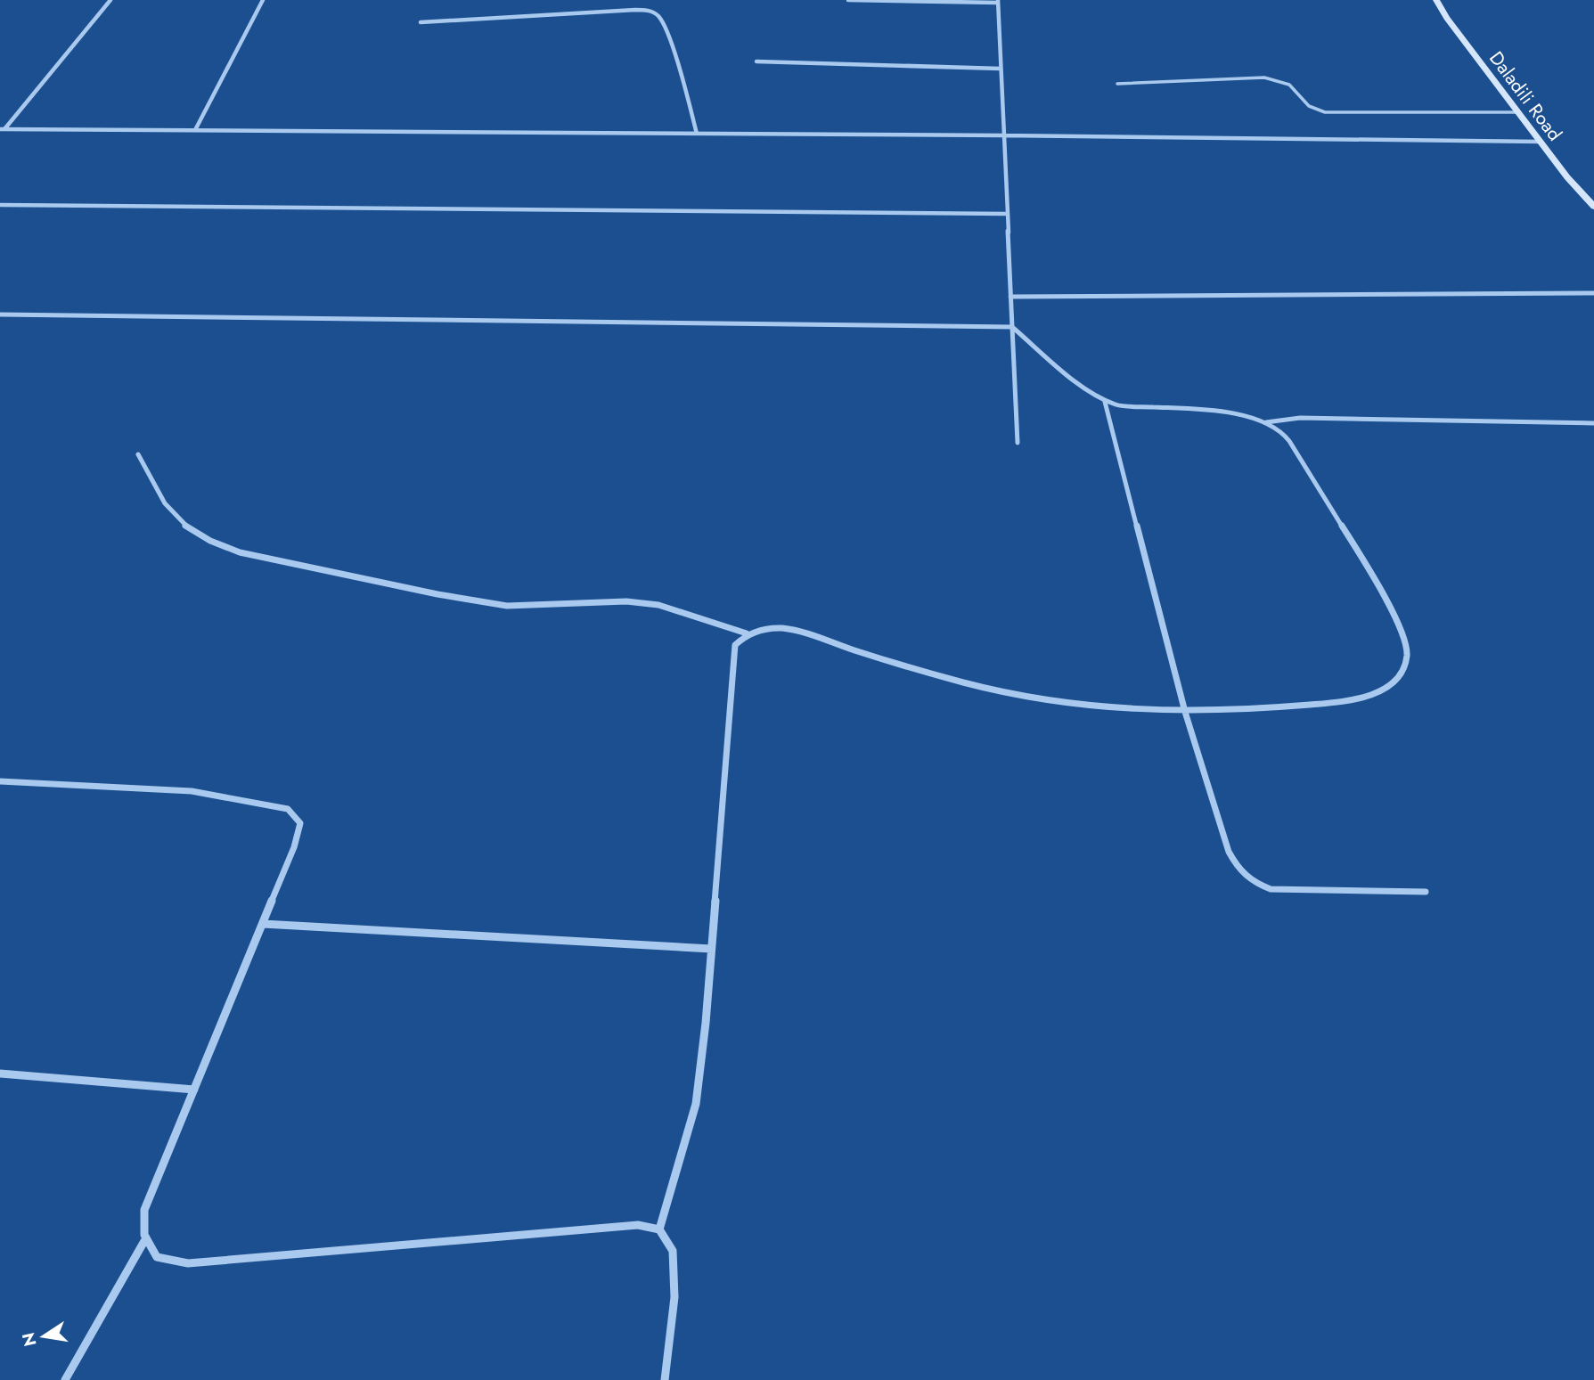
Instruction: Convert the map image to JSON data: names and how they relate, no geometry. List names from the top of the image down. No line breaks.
{"streets":{"main road":["Daladili Road"]},"north":"left"}
